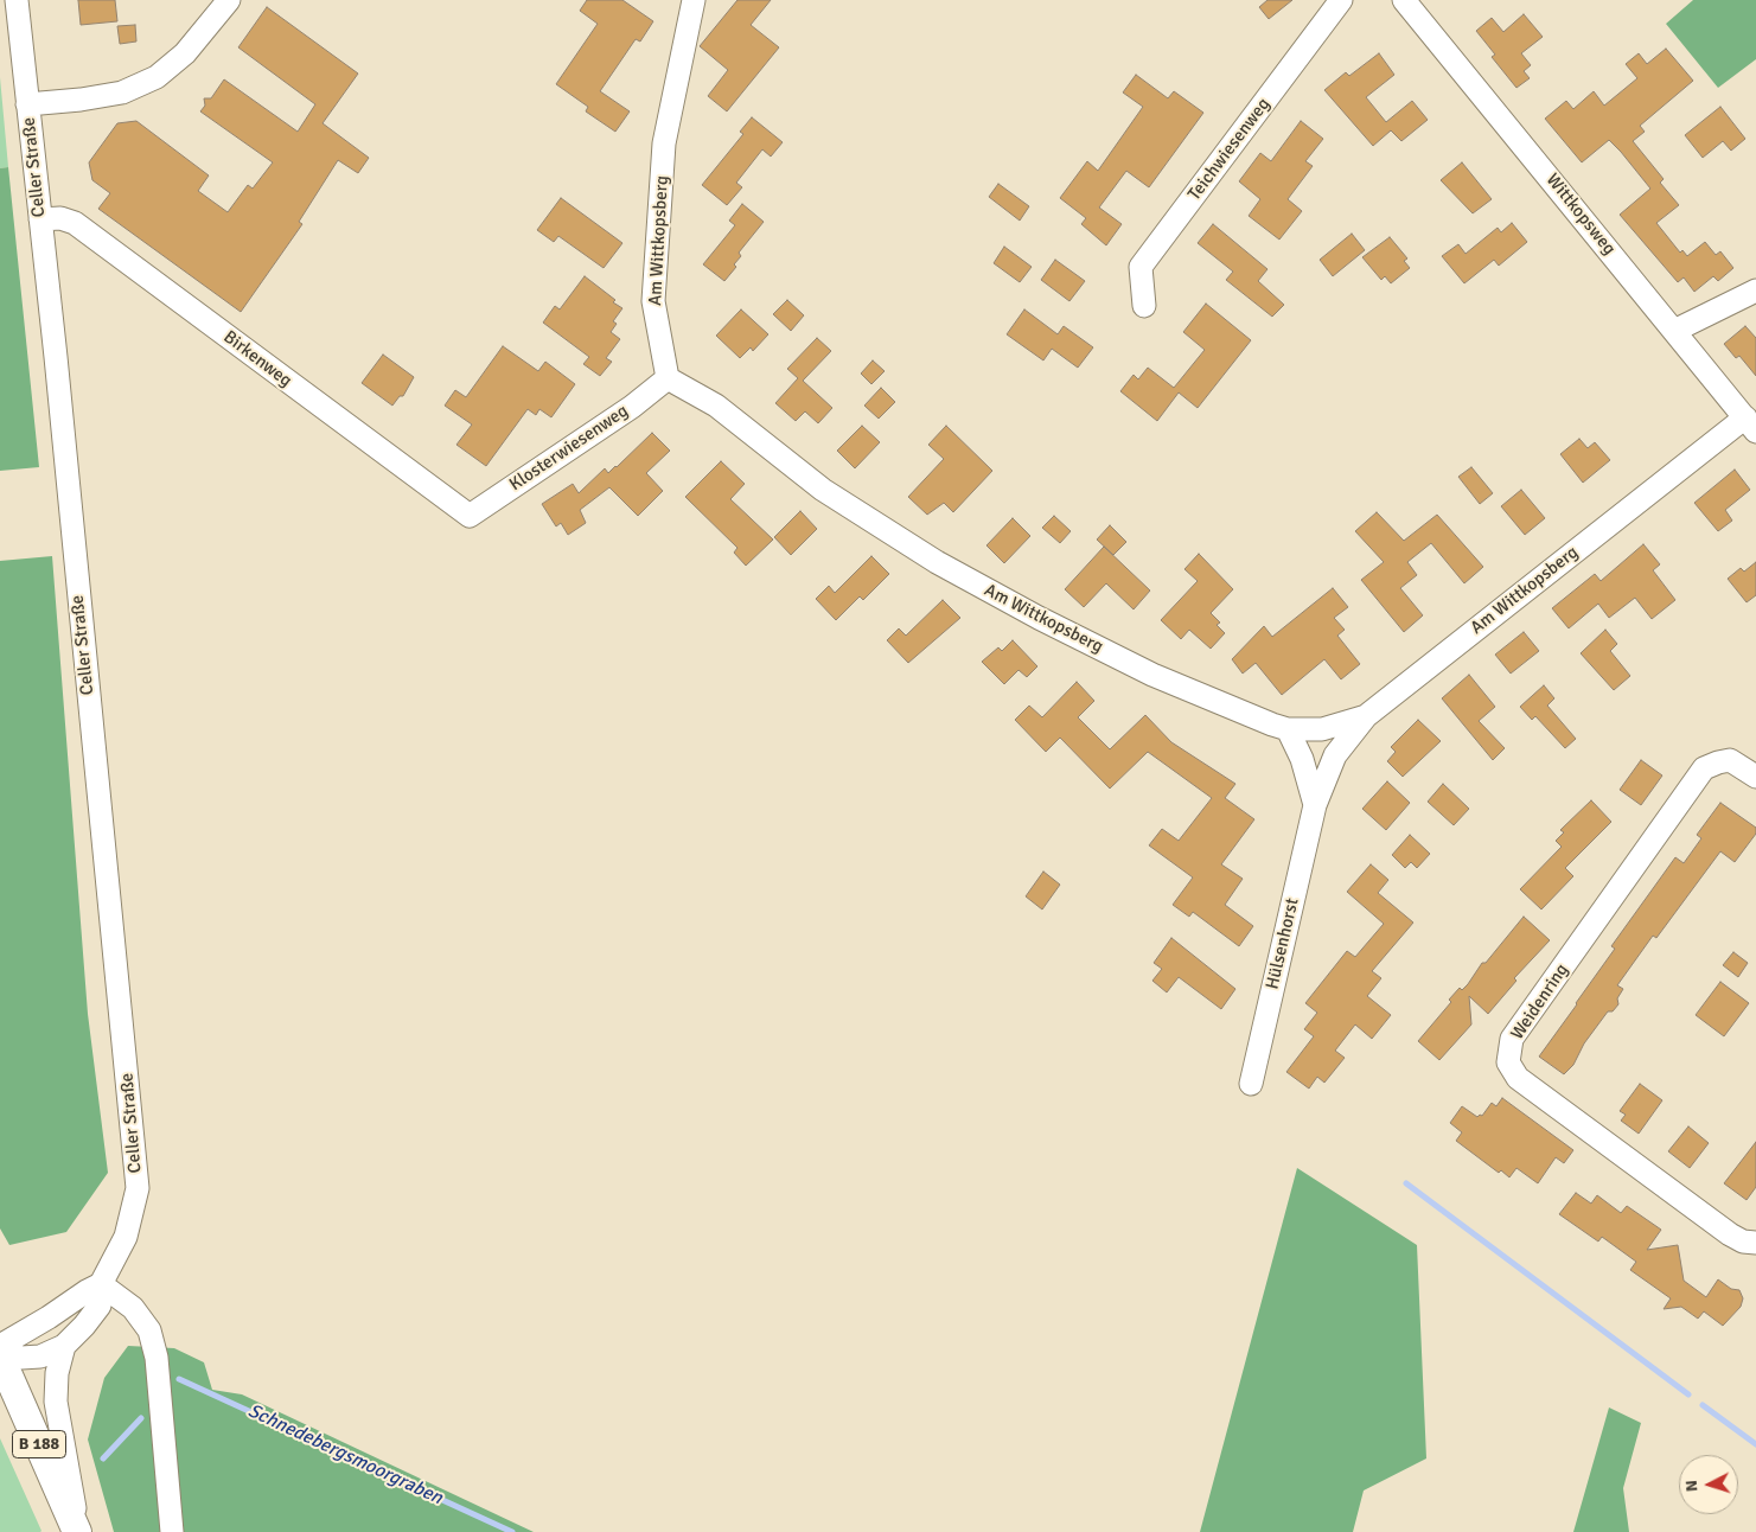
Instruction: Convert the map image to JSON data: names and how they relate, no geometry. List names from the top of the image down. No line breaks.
{"streets":{"main road":["B 188"],"street":["Teichwiesenweg","Celler Straße","Wittkopsweg","Am Wittkopsberg","Birkenweg","Klosterwiesenweg","Hülsenhorst","Weidenring"]},"crossings":[["Celler Straße","Birkenweg"],["Celler Straße","B 188"],["Wittkopsweg","Am Wittkopsberg"],["Am Wittkopsberg","Klosterwiesenweg"],["Am Wittkopsberg","Hülsenhorst"],["Birkenweg","Klosterwiesenweg"]],"water":["Schnedebergsmoorgraben"],"north":"left"}
